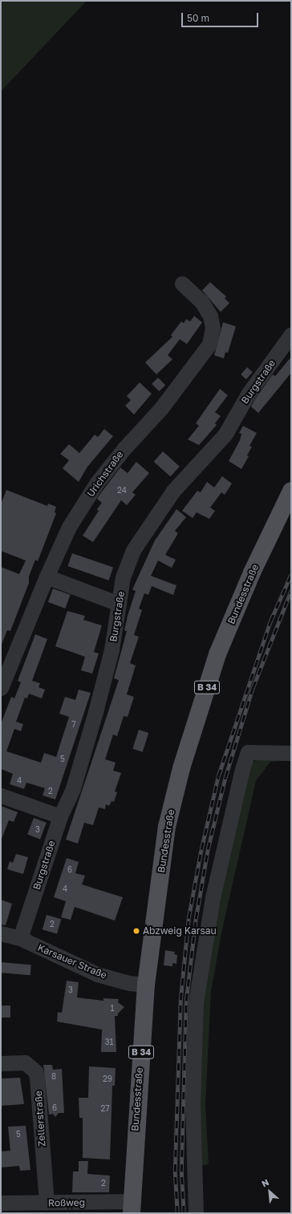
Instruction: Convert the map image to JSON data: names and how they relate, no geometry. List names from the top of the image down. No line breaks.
{"streets":{"main road":["Bundesstraße","B 34"],"street":["Burgstraße","Urichstraße","Karsauer Straße","Zellerstraße","Roßweg"]},"crossings":[["Burgstraße","Karsauer Straße"],["Bundesstraße","Karsauer Straße"],["Bundesstraße","Roßweg"],["Zellerstraße","Roßweg"]],"places":["Abzweig Karsau"],"house_numbers":["24","7","5","4","2","3","6","4","2","3","1","31","8","29","6","27","5","2"],"scale_bar":"50 m","north":"top left"}
